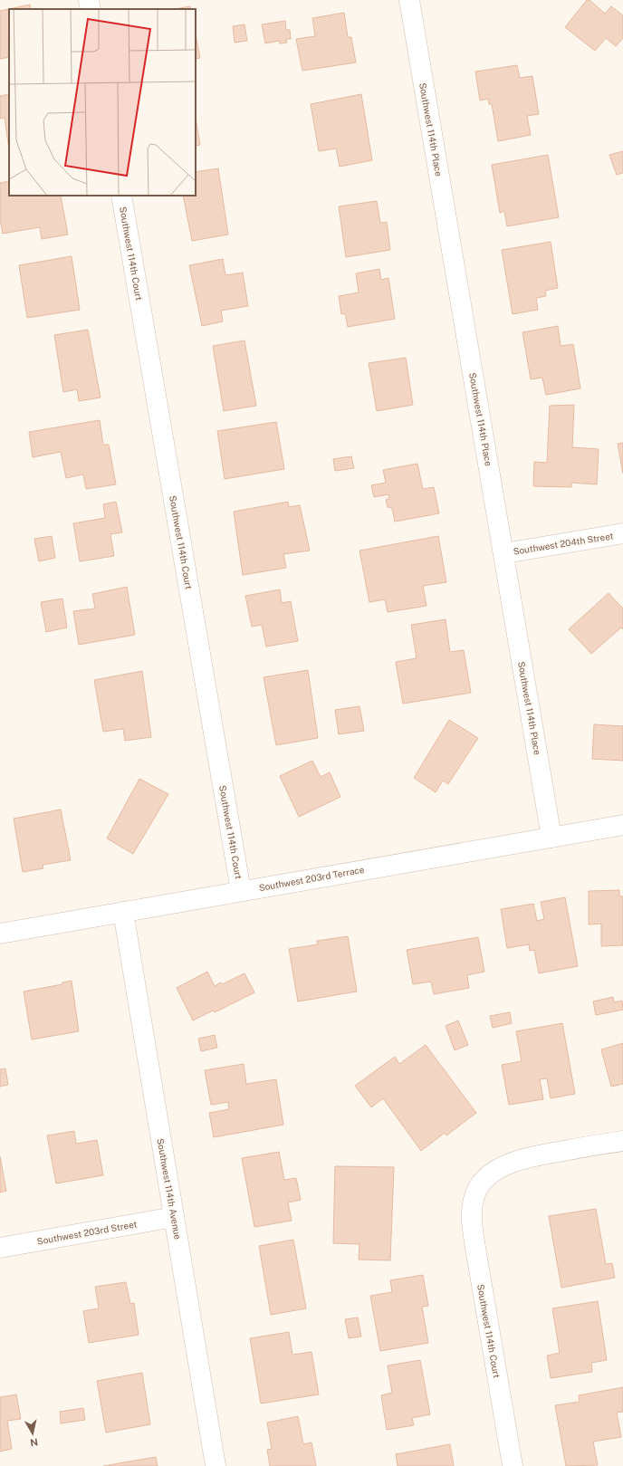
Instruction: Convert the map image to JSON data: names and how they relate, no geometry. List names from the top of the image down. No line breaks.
{"streets":{"street":["Southwest 114th Place","Southwest 114th Court","Southwest 204th Street","Southwest 203rd Terrace","Southwest 114th Avenue","Southwest 203rd Street"]},"crossings":[["Southwest 114th Place","Southwest 204th Street"],["Southwest 114th Place","Southwest 203rd Terrace"],["Southwest 114th Court","Southwest 203rd Terrace"],["Southwest 203rd Terrace","Southwest 114th Avenue"],["Southwest 114th Avenue","Southwest 203rd Street"]],"north":"bottom"}
